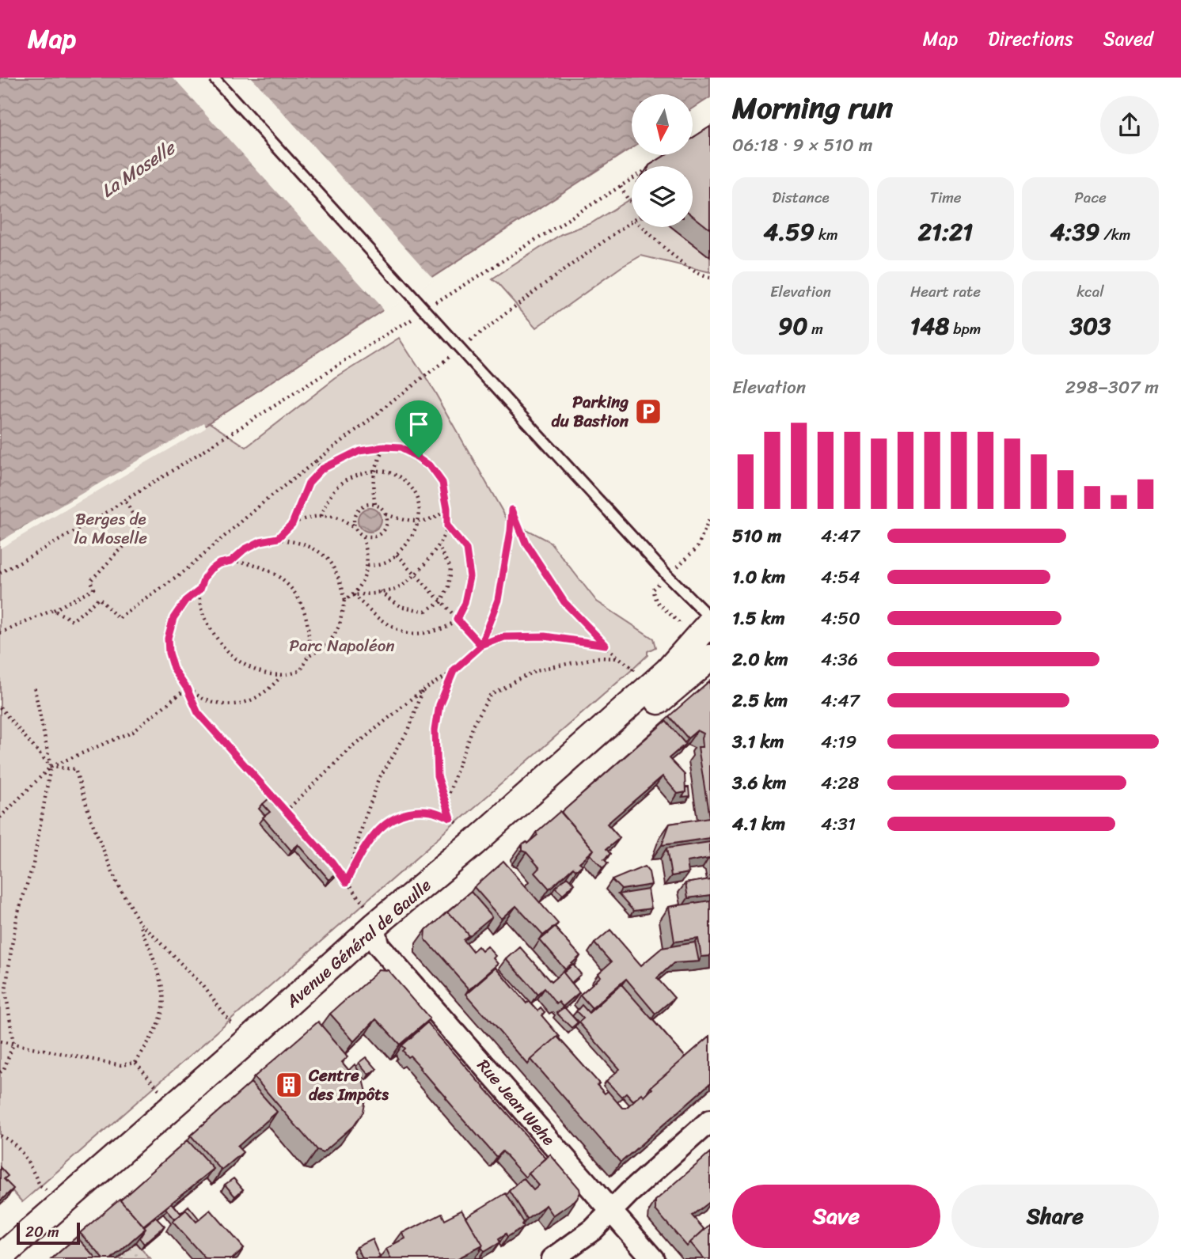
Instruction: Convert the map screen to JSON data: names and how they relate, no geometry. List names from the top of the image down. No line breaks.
{"streets":{"street":["Avenue Général de Gaulle","Rue Jean Wehe"]},"crossings":[["Avenue Général de Gaulle","Rue Jean Wehe"]],"water":["La Moselle"],"parks":["Berges de la Moselle","Parc Napoléon"],"places":{"parking":["Parking du Bastion"],"building":["Centre des Impôts"]},"scale_bar":"20 m","north":"bottom","page":{"header":"Map","nav":["Map","Directions","Saved"],"heading":["Morning run","06:18 · 9 × 510 m"],"stats":[["Distance","4.59 km"],["Time","21:21"],["Pace","4:39 /km"],["Elevation","90 m"],["Heart rate","148 bpm"],["kcal","303"]],"chart":["Elevation","298–307 m"],"list":[{"name":"510 m","note":"4:47"},{"name":"1.0 km","note":"4:54"},{"name":"1.5 km","note":"4:50"},{"name":"2.0 km","note":"4:36"},{"name":"2.5 km","note":"4:47"},{"name":"3.1 km","note":"4:19"},{"name":"3.6 km","note":"4:28"},{"name":"4.1 km","note":"4:31"}],"buttons":["Save","Share"],"scale":"20 m"}}
